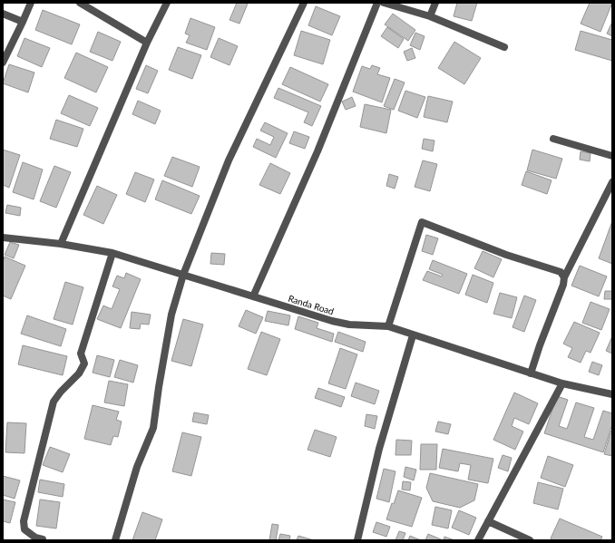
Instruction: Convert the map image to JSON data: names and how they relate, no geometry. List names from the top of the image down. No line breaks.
{"streets":{"street":["Randa Road"]}}
